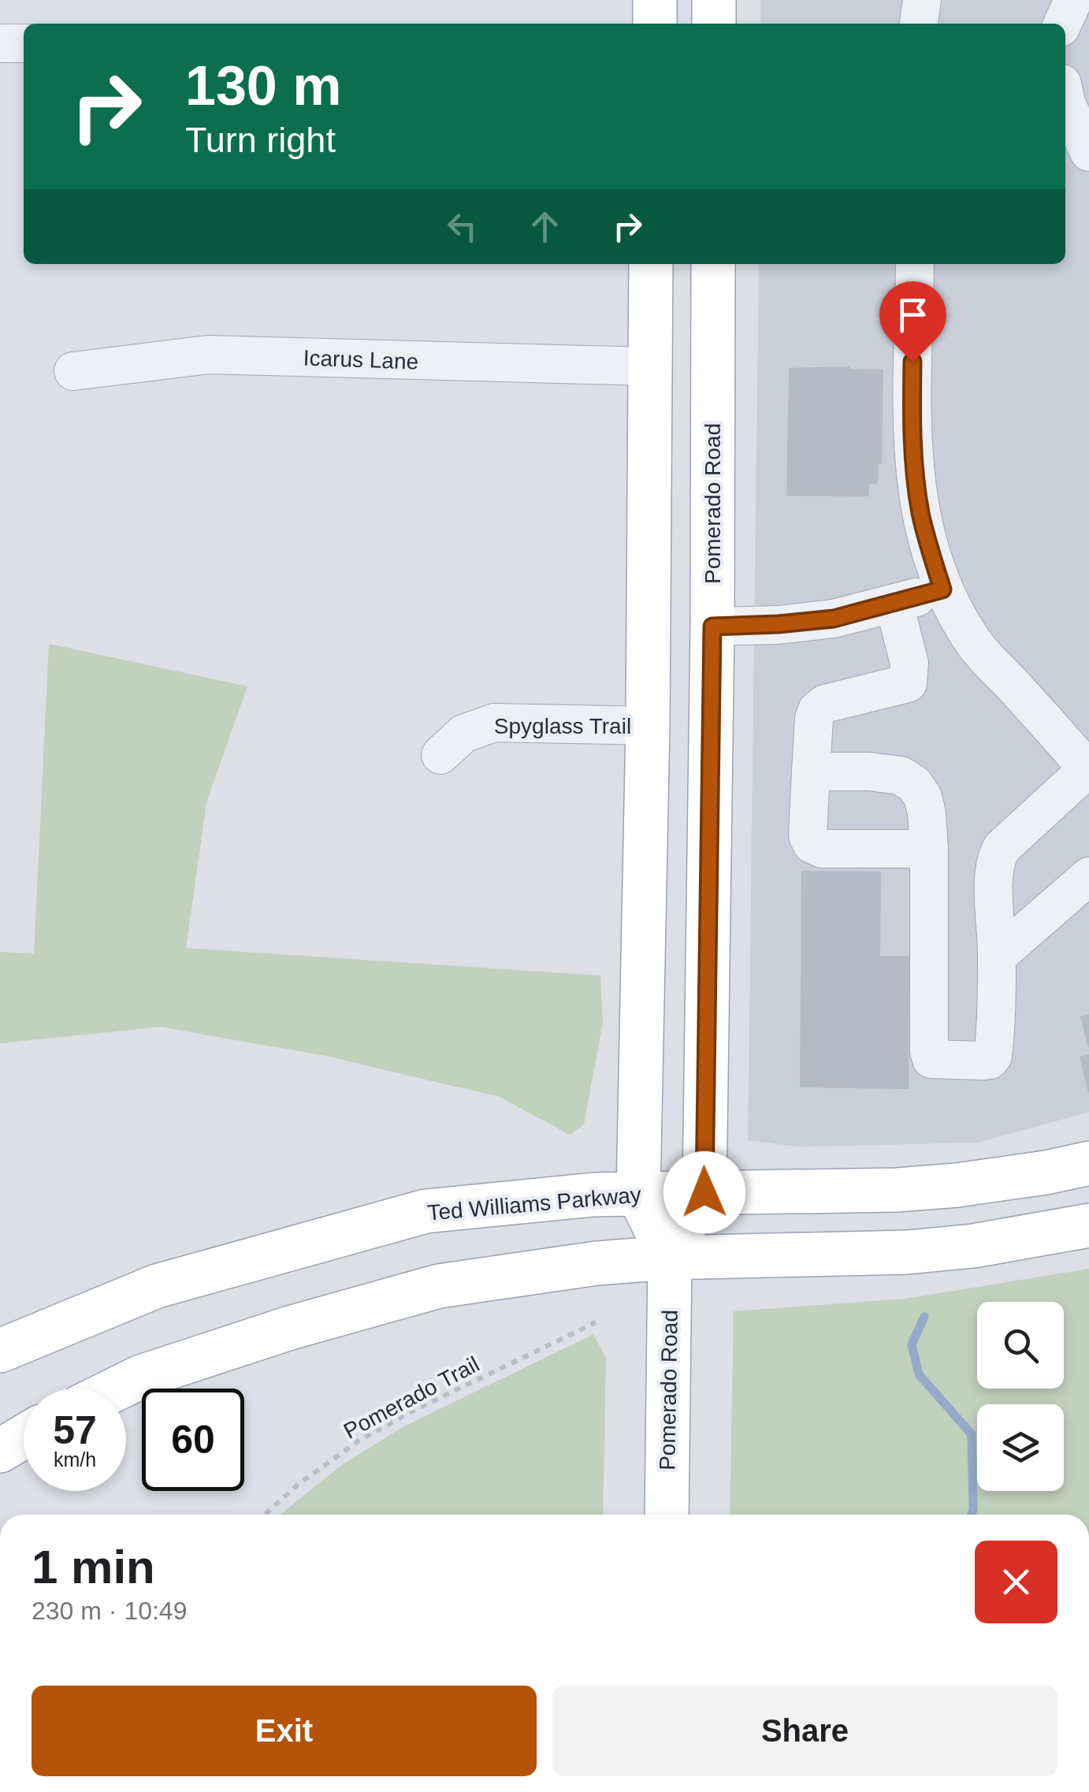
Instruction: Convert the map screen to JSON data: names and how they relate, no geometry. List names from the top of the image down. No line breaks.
{"streets":{"main road":["Pomerado Road","Ted Williams Parkway"],"street":["Icarus Lane","Spyglass Trail"],"path":["Pomerado Trail"]},"crossings":[["Icarus Lane","Pomerado Road"],["Pomerado Road","Spyglass Trail"],["Pomerado Road","Ted Williams Parkway"]],"page":{"turn":["130 m","Turn right"],"speed":"57 km/h","limit":"60","heading":["1 min","230 m · 10:49"],"buttons":["Exit","Share"]}}
